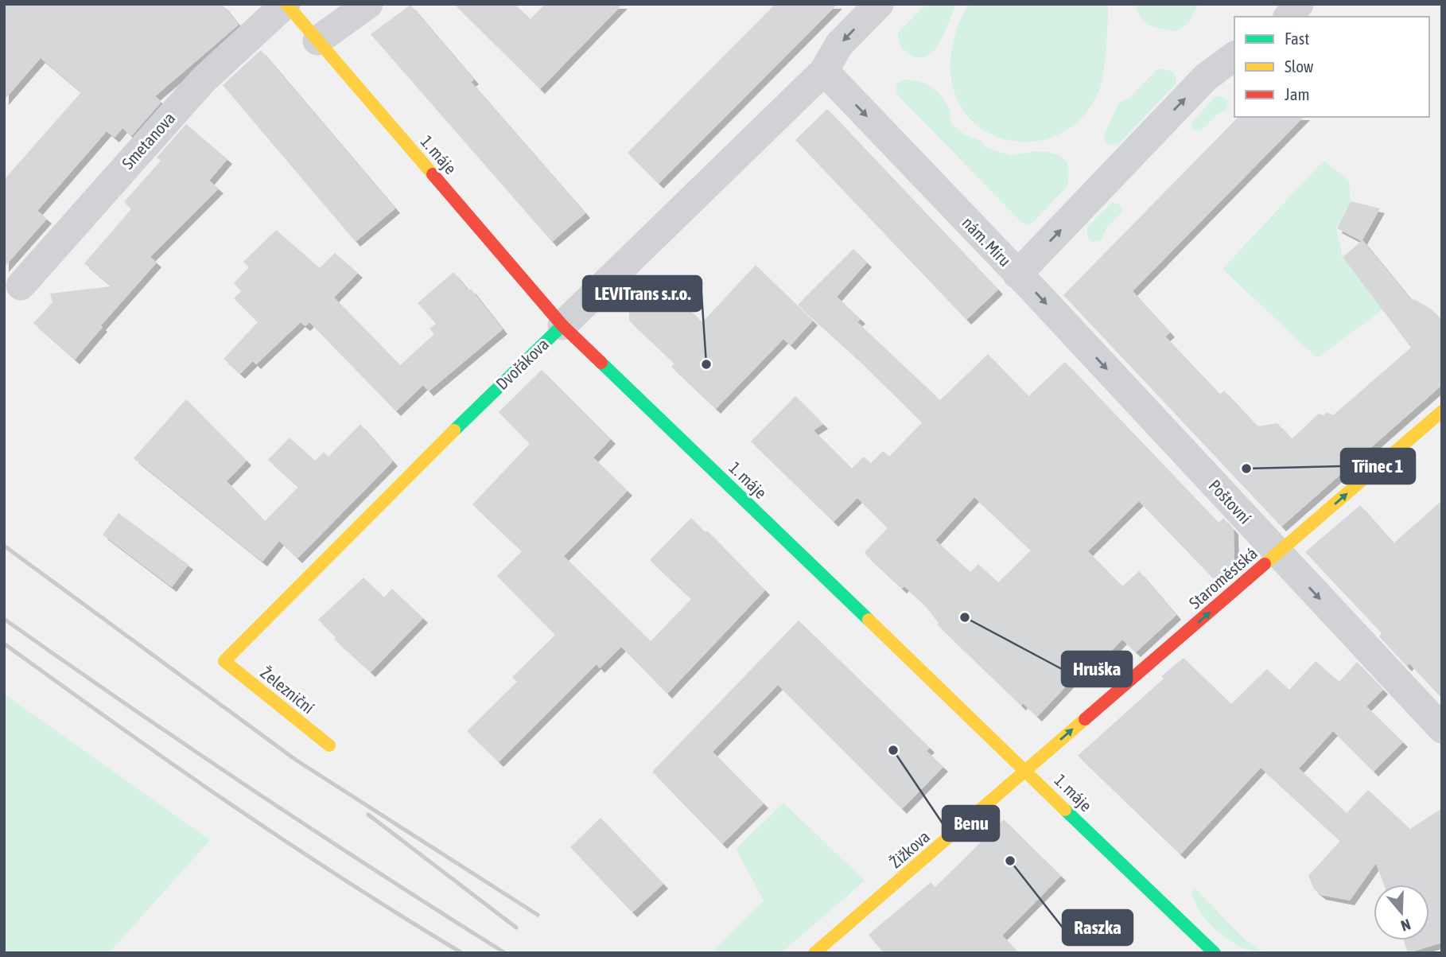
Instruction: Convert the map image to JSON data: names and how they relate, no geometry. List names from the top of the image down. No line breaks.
{"streets":{"street":["Smetanova","1. máje","nám. Míru","Dvořákova","Poštovní","Staroměstská","Železniční","Žižkova"]},"crossings":[["Smetanova","1. máje"],["1. máje","Dvořákova"],["1. máje","Staroměstská"],["1. máje","Žižkova"],["nám. Míru","Dvořákova"],["nám. Míru","Poštovní"],["Dvořákova","Železniční"],["Poštovní","Staroměstská"],["Staroměstská","Žižkova"]],"one_way":["Poštovní","Staroměstská"],"places":["LEVITrans s.r.o.","Třinec 1","Hruška","Benu","Raszka"],"legend":["Fast","Slow","Jam"],"north":"bottom"}
